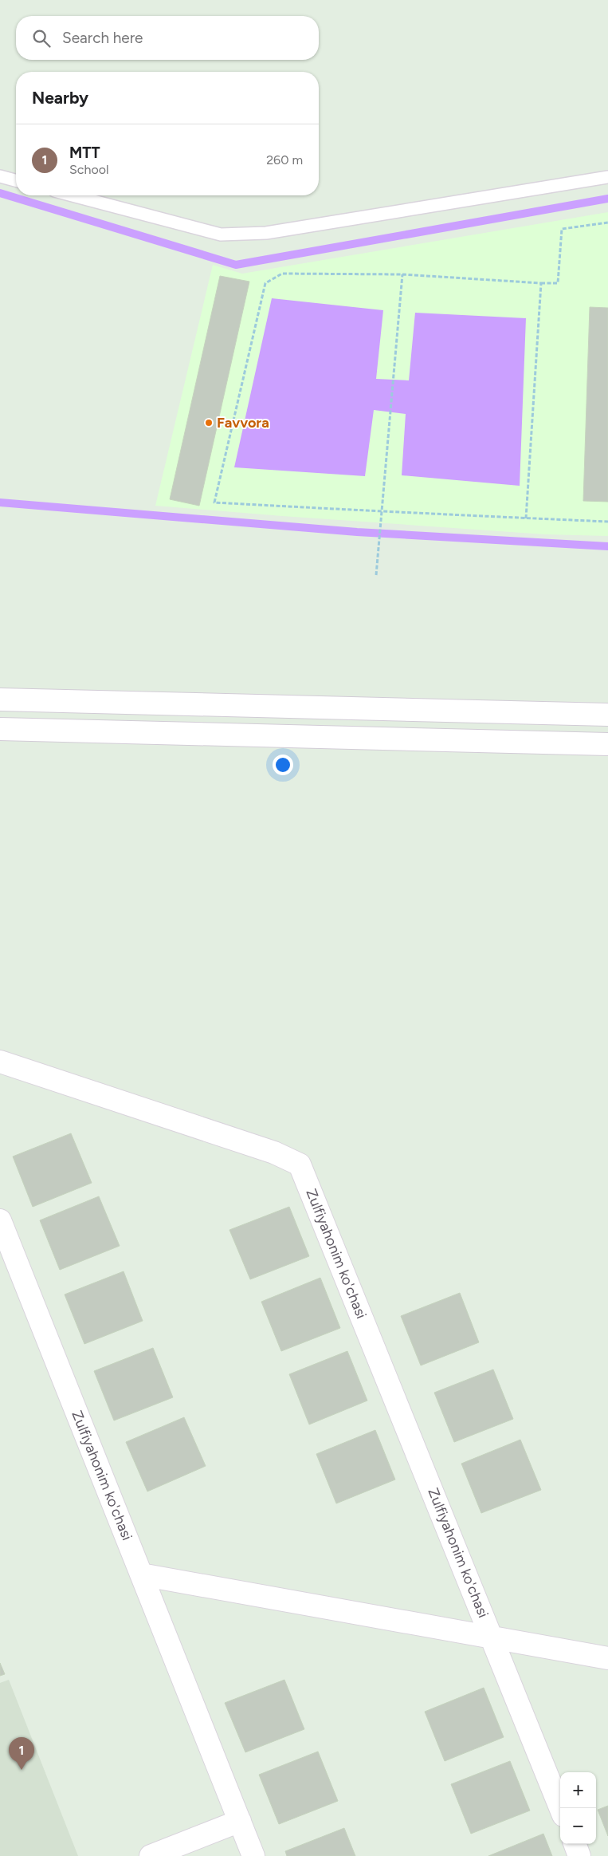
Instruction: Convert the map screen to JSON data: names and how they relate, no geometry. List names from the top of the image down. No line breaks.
{"streets":{"street":["Zulfiyahonim ko'chasi"]},"places":["Favvora"],"page":{"search":"Search here","heading":"Nearby","list":[{"mark":"1","name":"MTT","note":"School","value":"260 m"}],"pins":"1","map_buttons":["+","−"]}}
